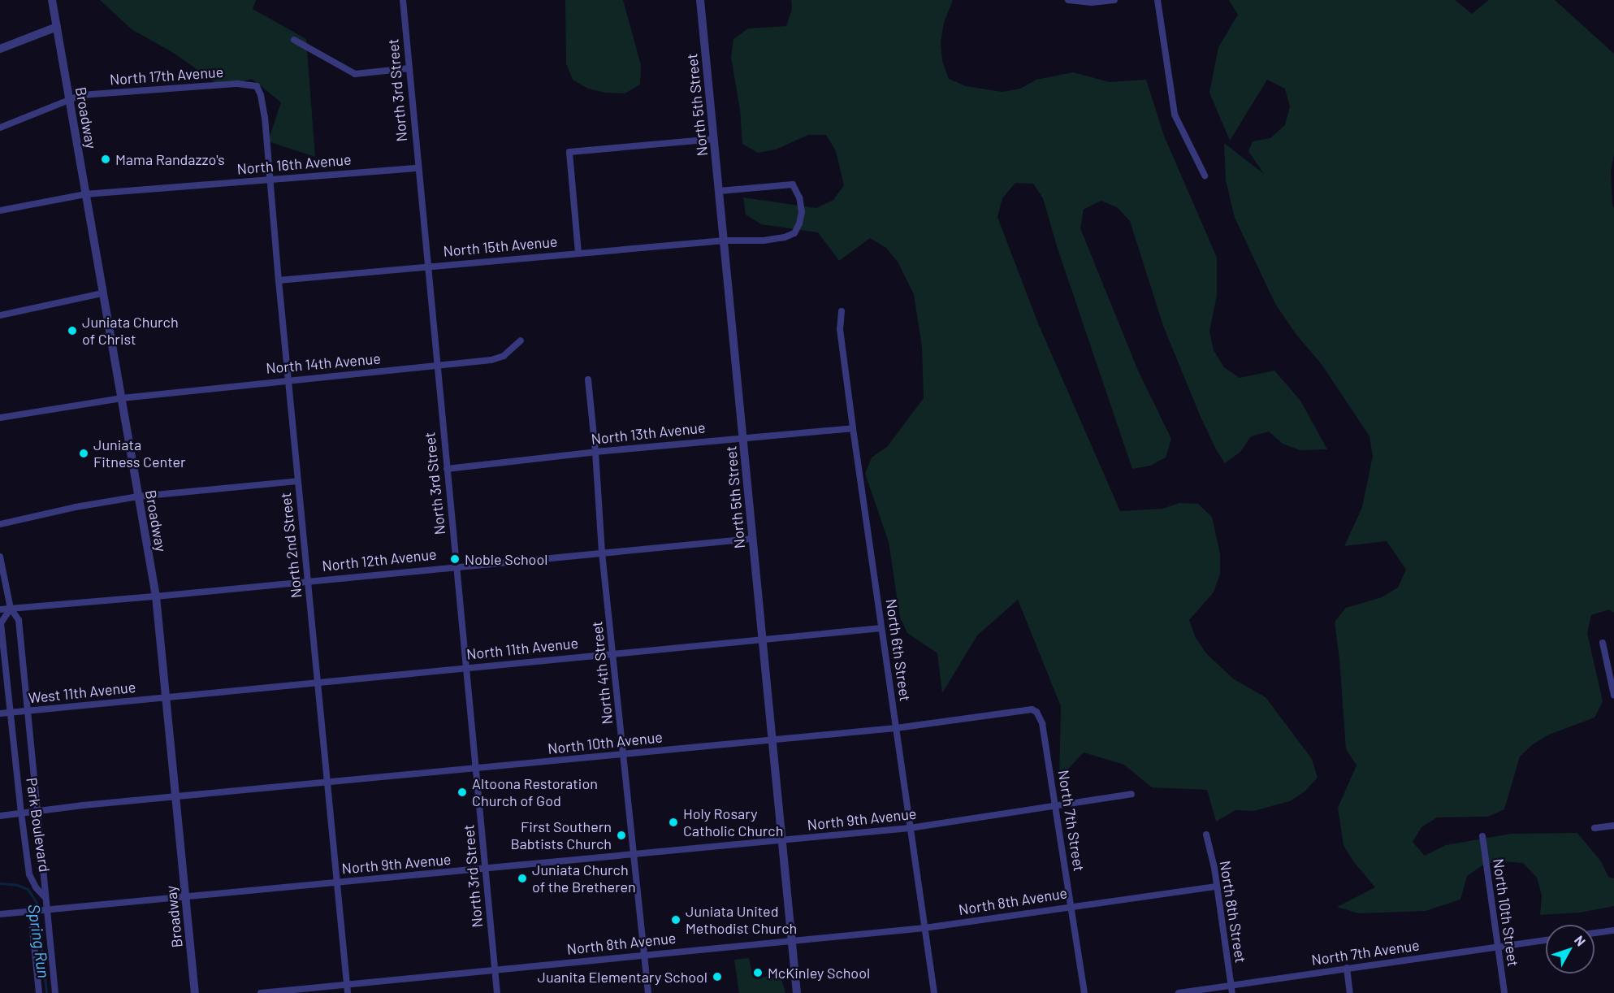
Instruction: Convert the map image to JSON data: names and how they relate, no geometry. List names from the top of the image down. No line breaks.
{"streets":{"street":["North 17th Avenue","North 3rd Street","North 5th Street","Broadway","North 16th Avenue","North 15th Avenue","North 14th Avenue","North 13th Avenue","North 2nd Street","North 12th Avenue","North 11th Avenue","North 6th Street","North 4th Street","West 11th Avenue","North 10th Avenue","North 9th Avenue","North 7th Street","Park Boulevard","North 8th Avenue","North 8th Street","North 10th Street","North 7th Avenue"]},"crossings":[["North 17th Avenue","Broadway"],["North 17th Avenue","North 2nd Street"],["North 3rd Street","North 16th Avenue"],["North 3rd Street","North 15th Avenue"],["North 3rd Street","North 14th Avenue"],["North 3rd Street","North 13th Avenue"],["North 3rd Street","North 12th Avenue"],["North 3rd Street","North 11th Avenue"],["North 3rd Street","North 10th Avenue"],["North 3rd Street","North 9th Avenue"],["North 3rd Street","North 8th Avenue"],["North 5th Street","North 15th Avenue"],["North 5th Street","North 13th Avenue"],["North 5th Street","North 12th Avenue"],["North 5th Street","North 11th Avenue"],["North 5th Street","North 10th Avenue"],["North 5th Street","North 9th Avenue"],["North 5th Street","North 8th Avenue"],["Broadway","North 16th Avenue"],["Broadway","North 14th Avenue"],["Broadway","North 12th Avenue"],["Broadway","North 11th Avenue"],["Broadway","West 11th Avenue"],["Broadway","North 10th Avenue"],["Broadway","North 9th Avenue"],["North 16th Avenue","North 2nd Street"],["North 15th Avenue","North 2nd Street"],["North 14th Avenue","North 2nd Street"],["North 13th Avenue","North 6th Street"],["North 13th Avenue","North 4th Street"],["North 2nd Street","North 12th Avenue"],["North 2nd Street","North 11th Avenue"],["North 2nd Street","North 10th Avenue"],["North 2nd Street","North 9th Avenue"],["North 2nd Street","North 8th Avenue"],["North 12th Avenue","North 4th Street"],["North 12th Avenue","Park Boulevard"],["North 11th Avenue","North 6th Street"],["North 11th Avenue","North 4th Street"],["North 11th Avenue","West 11th Avenue"],["North 6th Street","North 10th Avenue"],["North 6th Street","North 9th Avenue"],["North 6th Street","North 8th Avenue"],["North 4th Street","North 10th Avenue"],["North 4th Street","North 9th Avenue"],["North 4th Street","North 8th Avenue"],["West 11th Avenue","Park Boulevard"],["North 10th Avenue","North 7th Street"],["North 10th Avenue","Park Boulevard"],["North 9th Avenue","North 7th Street"],["North 9th Avenue","Park Boulevard"],["North 7th Street","North 8th Avenue"],["North 8th Avenue","North 8th Street"],["North 8th Street","North 7th Avenue"],["North 10th Street","North 7th Avenue"]],"water":["Spring Run"],"places":["Mama Randazzo's","Juniata Church of Christ","Juniata Fitness Center","Noble School","Altoona Restoration Church of God","Holy Rosary Catholic Church","First Southern Babtists Church","Juniata Church of the Bretheren","Juniata United Methodist Church","McKinley School","Juanita Elementary School"],"north":"top right"}
